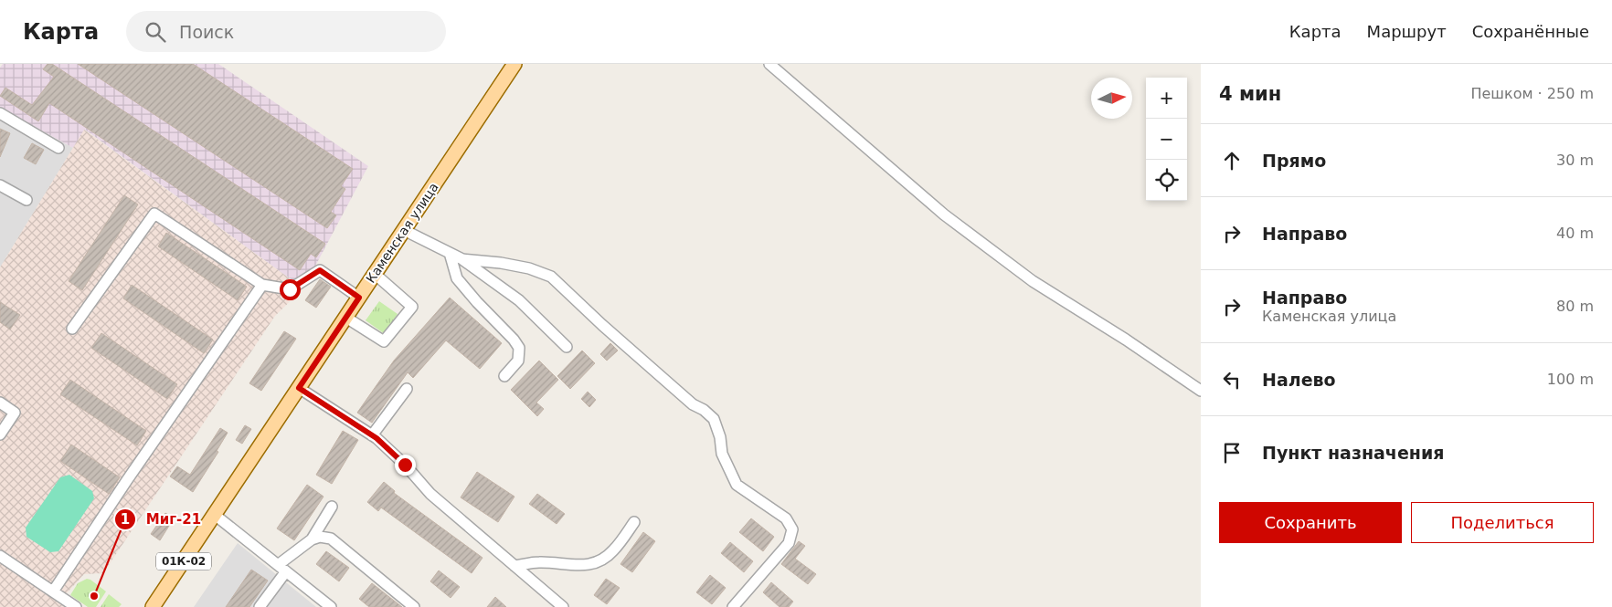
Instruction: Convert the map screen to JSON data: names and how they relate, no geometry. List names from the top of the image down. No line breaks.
{"streets":{"main road":["Каменская улица","01К-02"]},"places":["Миг-21"],"north":"right","page":{"header":"Карта","search":"Поиск","nav":["Карта","Маршрут","Сохранённые"],"heading":["4 мин","Пешком · 250 m"],"map_buttons":["+","−"],"list":[["Прямо","30 m"],["Направо","40 m"],["Направо","Каменская улица","80 m"],["Налево","100 m"],"Пункт назначения"],"buttons":["Сохранить","Поделиться"]}}
